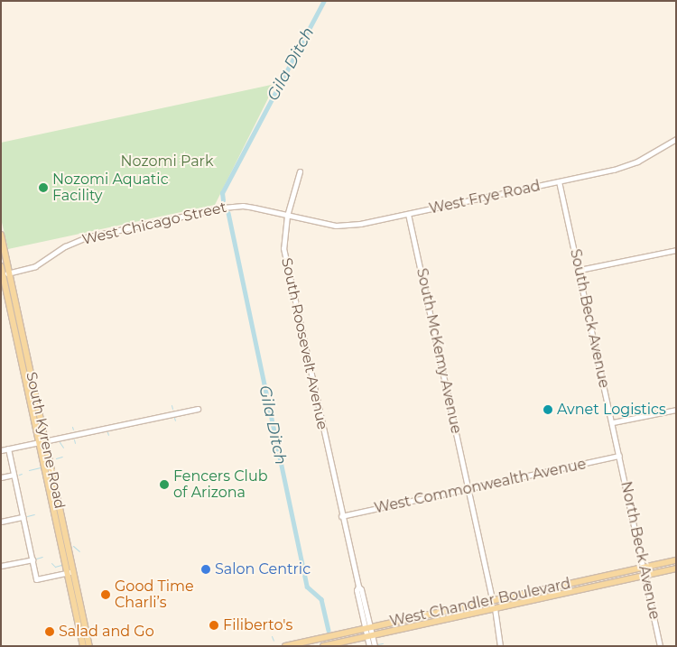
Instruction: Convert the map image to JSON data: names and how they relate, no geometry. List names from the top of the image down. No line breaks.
{"streets":{"main road":["South Kyrene Road","West Chandler Boulevard"],"street":["West Frye Road","West Chicago Street","South Beck Avenue","South Roosevelt Avenue","South McKemy Avenue","West Commonwealth Avenue","North Beck Avenue"]},"crossings":[["West Frye Road","West Chicago Street"],["West Frye Road","South Beck Avenue"],["West Frye Road","South Roosevelt Avenue"],["West Frye Road","South McKemy Avenue"],["West Chicago Street","South Roosevelt Avenue"],["West Chicago Street","South Kyrene Road"],["South Beck Avenue","West Commonwealth Avenue"],["South Beck Avenue","North Beck Avenue"],["South Roosevelt Avenue","West Commonwealth Avenue"],["South Roosevelt Avenue","West Chandler Boulevard"],["South McKemy Avenue","West Commonwealth Avenue"],["South McKemy Avenue","West Chandler Boulevard"],["West Commonwealth Avenue","North Beck Avenue"],["North Beck Avenue","West Chandler Boulevard"]],"water":["Gila Ditch"],"parks":["Nozomi Park"],"places":["Nozomi Aquatic Facility","Avnet Logistics","Fencers Club of Arizona","Salon Centric","Good Time Charli’s","Filiberto's","Salad and Go"]}
